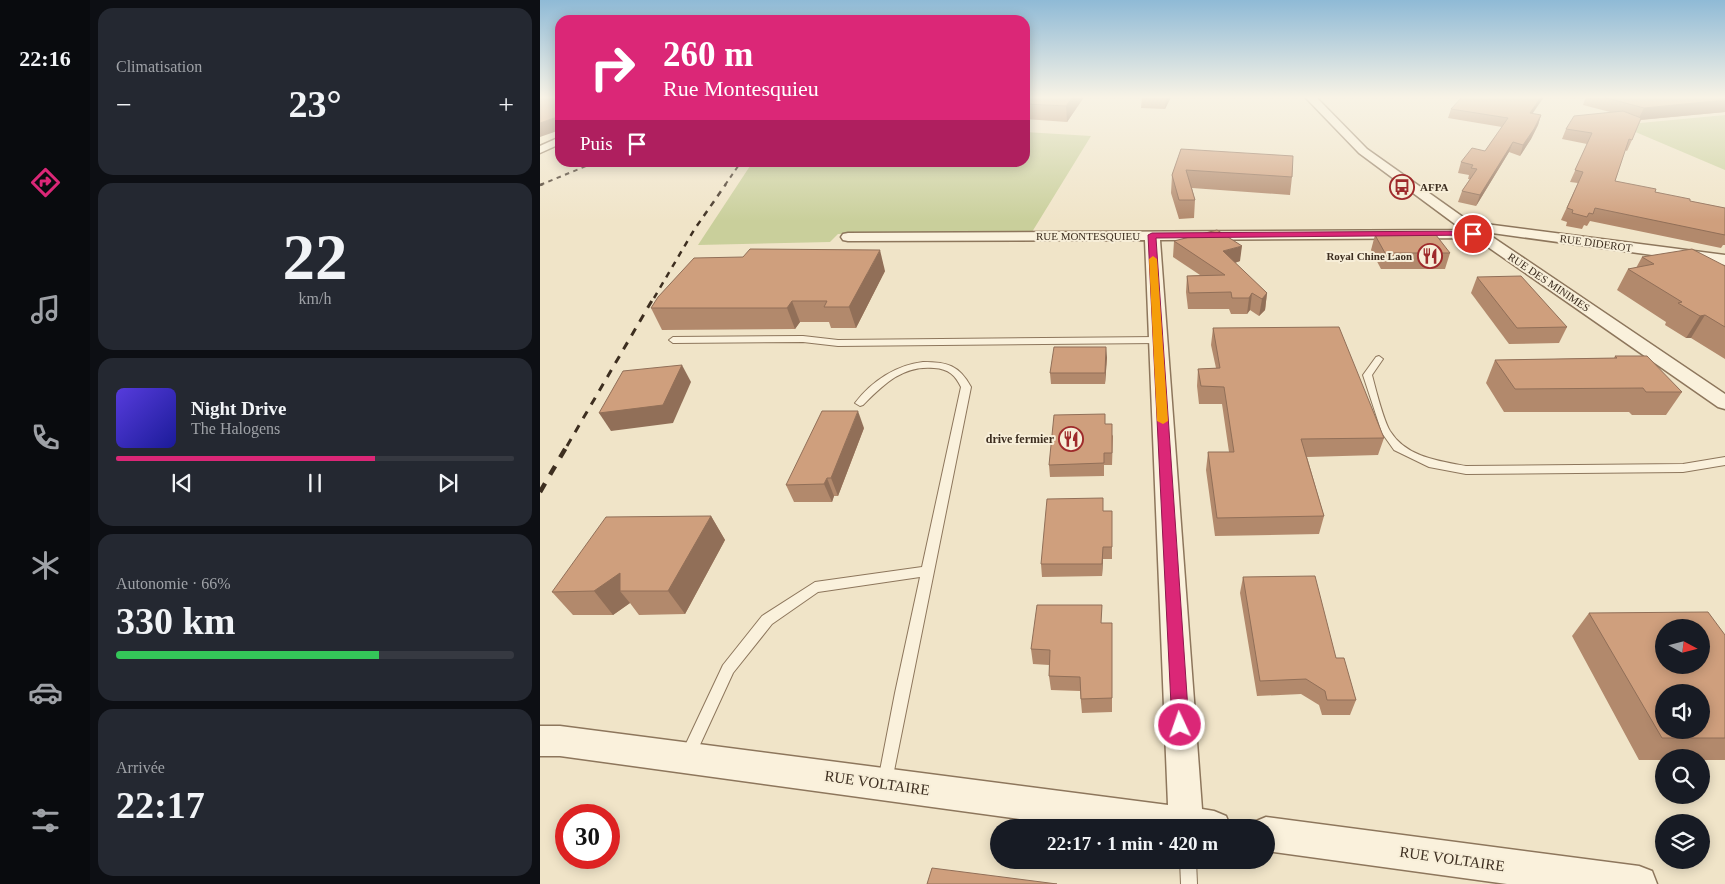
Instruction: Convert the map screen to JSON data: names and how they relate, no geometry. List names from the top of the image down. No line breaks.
{"streets":{"street":["RUE MONTESQUIEU","RUE DIDEROT","RUE DES MINIMES","RUE VOLTAIRE"]},"crossings":[["RUE MONTESQUIEU","RUE DIDEROT"],["RUE MONTESQUIEU","RUE DES MINIMES"],["RUE DIDEROT","RUE DES MINIMES"]],"places":{"bus stop":["AFPA"],"restaurant":["Royal Chine Laon","drive fermier"]},"north":"right","page":{"tabs":"22:16","tile":["Climatisation",["22","km/h"],["Autonomie · 66%","330 km"],["Arrivée","22:17"]],"turn":["260 m","Rue Montesquieu"],"heat":["−","23°","+"],"then":"Puis","song":["Night Drive","The Halogens"],"limit":"30","trip":"22:17 · 1 min · 420 m"}}
